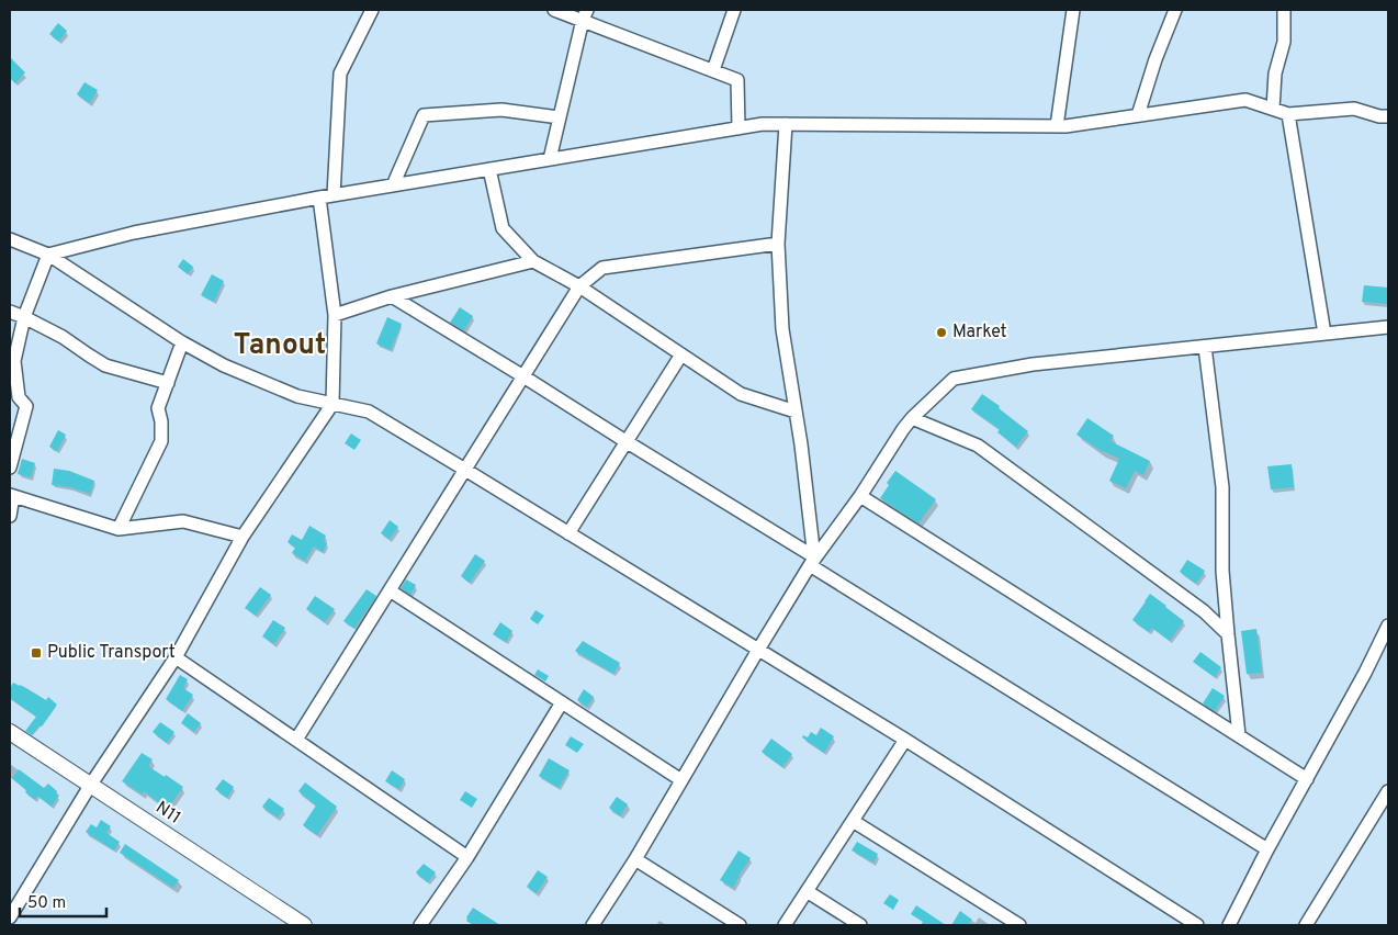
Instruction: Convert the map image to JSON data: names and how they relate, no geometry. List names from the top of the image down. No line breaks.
{"streets":{"main road":["N11"]},"districts":["Tanout"],"places":{"other":["Market"],"transit":["Public Transport"]},"scale_bar":"50 m"}
